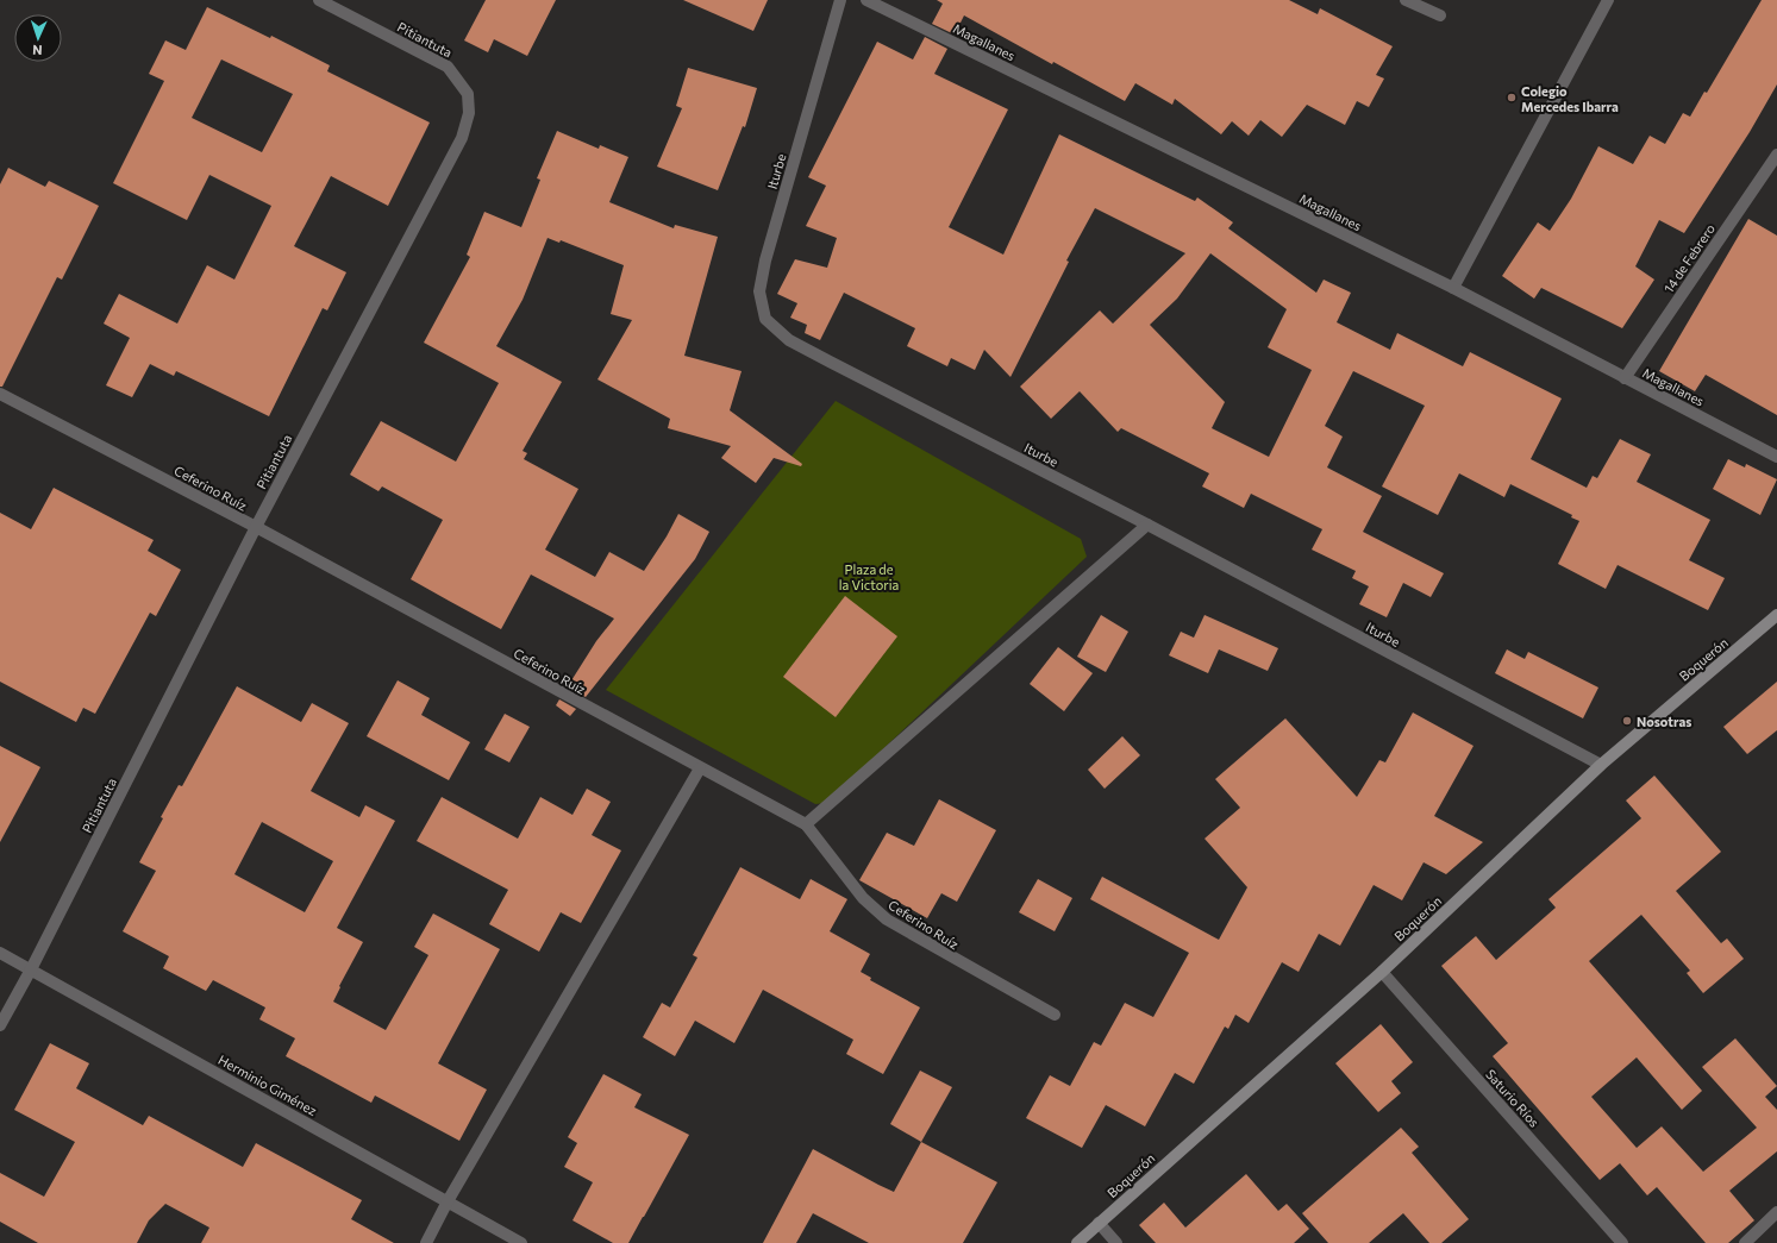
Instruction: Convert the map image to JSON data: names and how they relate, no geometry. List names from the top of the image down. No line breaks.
{"streets":{"street":["Pitiantuta","Magallanes","Iturbe","14 de Febrero","Ceferino Ruíz","Boquerón","Herminio Giménez","Saturio Ríos"]},"crossings":[["Pitiantuta","Ceferino Ruíz"],["Pitiantuta","Herminio Giménez"],["Magallanes","14 de Febrero"],["Iturbe","Boquerón"],["Boquerón","Saturio Ríos"]],"parks":["Plaza de la Victoria"],"places":["Colegio Mercedes Ibarra","Nosotras"],"north":"bottom"}
